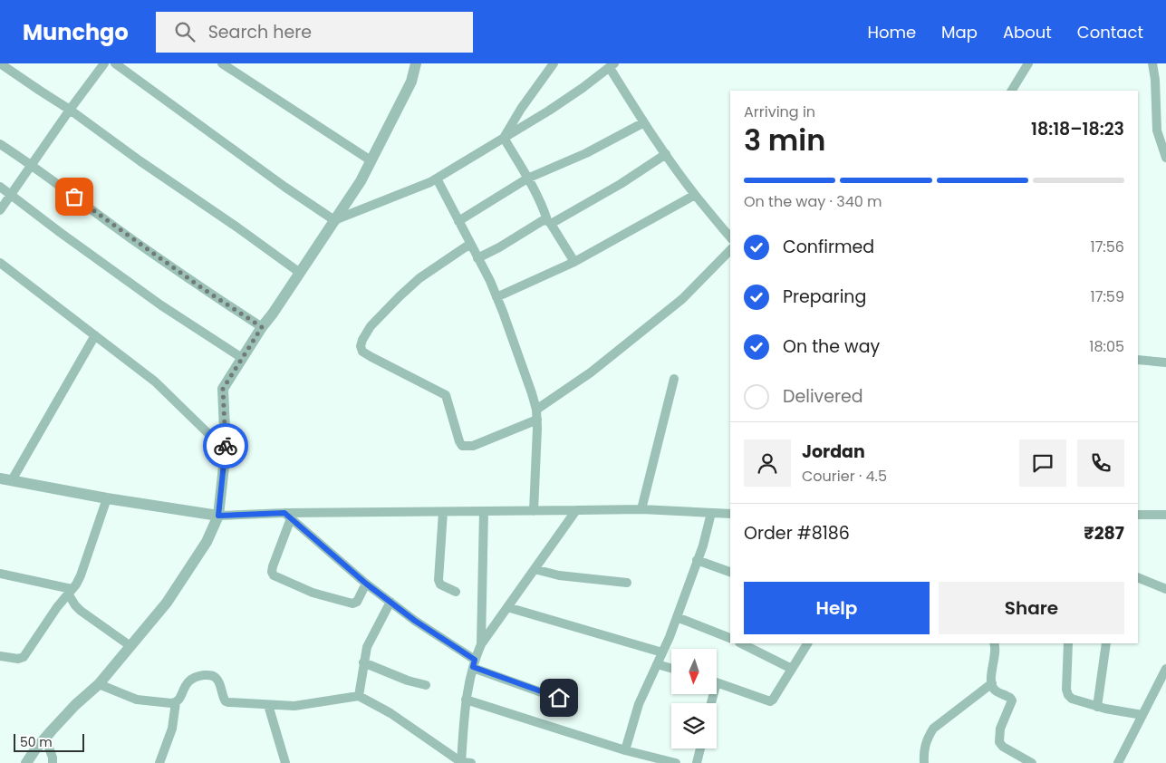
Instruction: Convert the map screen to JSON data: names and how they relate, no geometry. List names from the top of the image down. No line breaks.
{"scale_bar":"50 m","north":"bottom","page":{"header":"Munchgo","search":"Search here","nav":["Home","Map","About","Contact"],"heading":["3 min","Arriving in","18:18–18:23"],"panel":["Jordan","Courier · 4.5","Order #8186","₹287"],"bar":"On the way · 340 m","list":[["Confirmed","17:56"],["Preparing","17:59"],["On the way","18:05"],"Delivered"],"buttons":["Help","Share"],"scale":"50 m"}}
